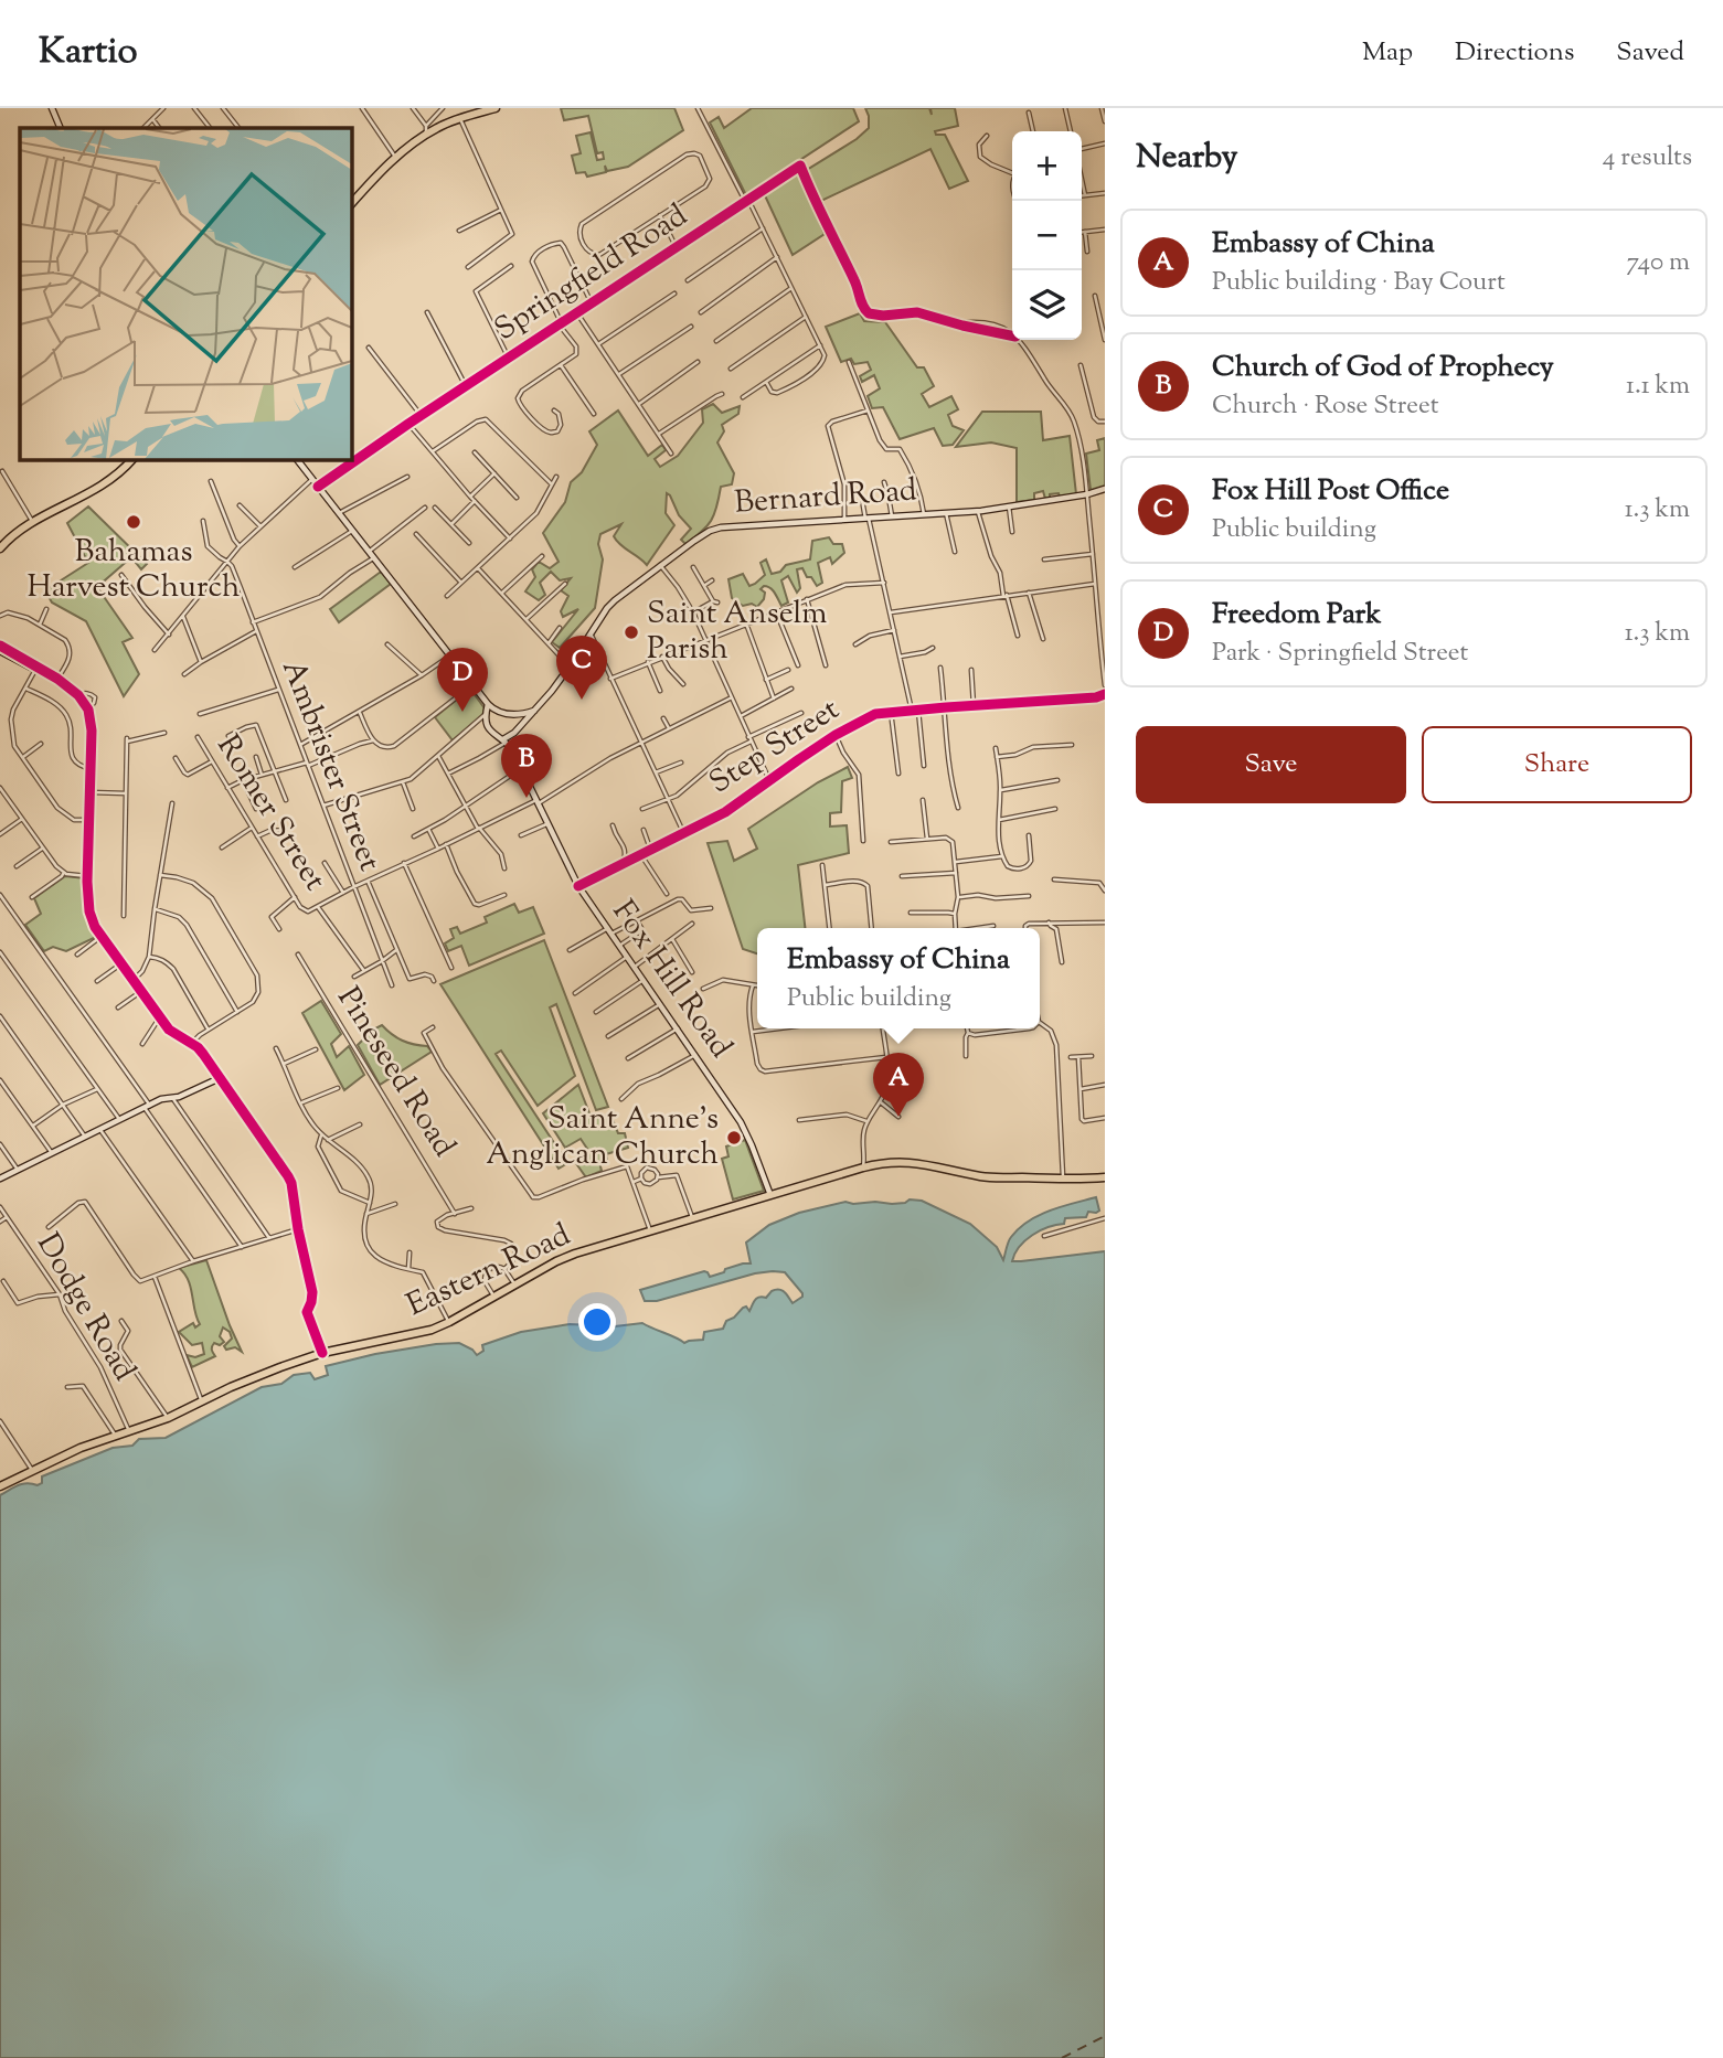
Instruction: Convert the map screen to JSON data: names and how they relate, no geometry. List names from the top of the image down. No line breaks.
{"streets":{"highway":["Eastern Road"],"main road":["Bernard Road","Fox Hill Road"],"street":["Springfield Road","Step Street","Ambrister Street","Romer Street","Pineseed Road","Dodge Road"]},"crossings":[["Step Street","Fox Hill Road"],["Fox Hill Road","Eastern Road"],["Eastern Road","Dodge Road"]],"places":["Bahamas Harvest Church","Saint Anselm Parish","Saint Anne's Anglican Church"],"page":{"header":"Kartio","nav":["Map","Directions","Saved"],"heading":["Nearby","4 results"],"map_buttons":["+","−"],"list":[{"mark":"A","name":"Embassy of China","note":"Public building · Bay Court","value":"740 m"},{"mark":"B","name":"Church of God of Prophecy","note":"Church · Rose Street","value":"1.1 km"},{"mark":"C","name":"Fox Hill Post Office","note":"Public building","value":"1.3 km"},{"mark":"D","name":"Freedom Park","note":"Park · Springfield Street","value":"1.3 km"}],"pins":["C","D","B","A"],"buttons":["Save","Share"],"popup":["Embassy of China","Public building"]}}
